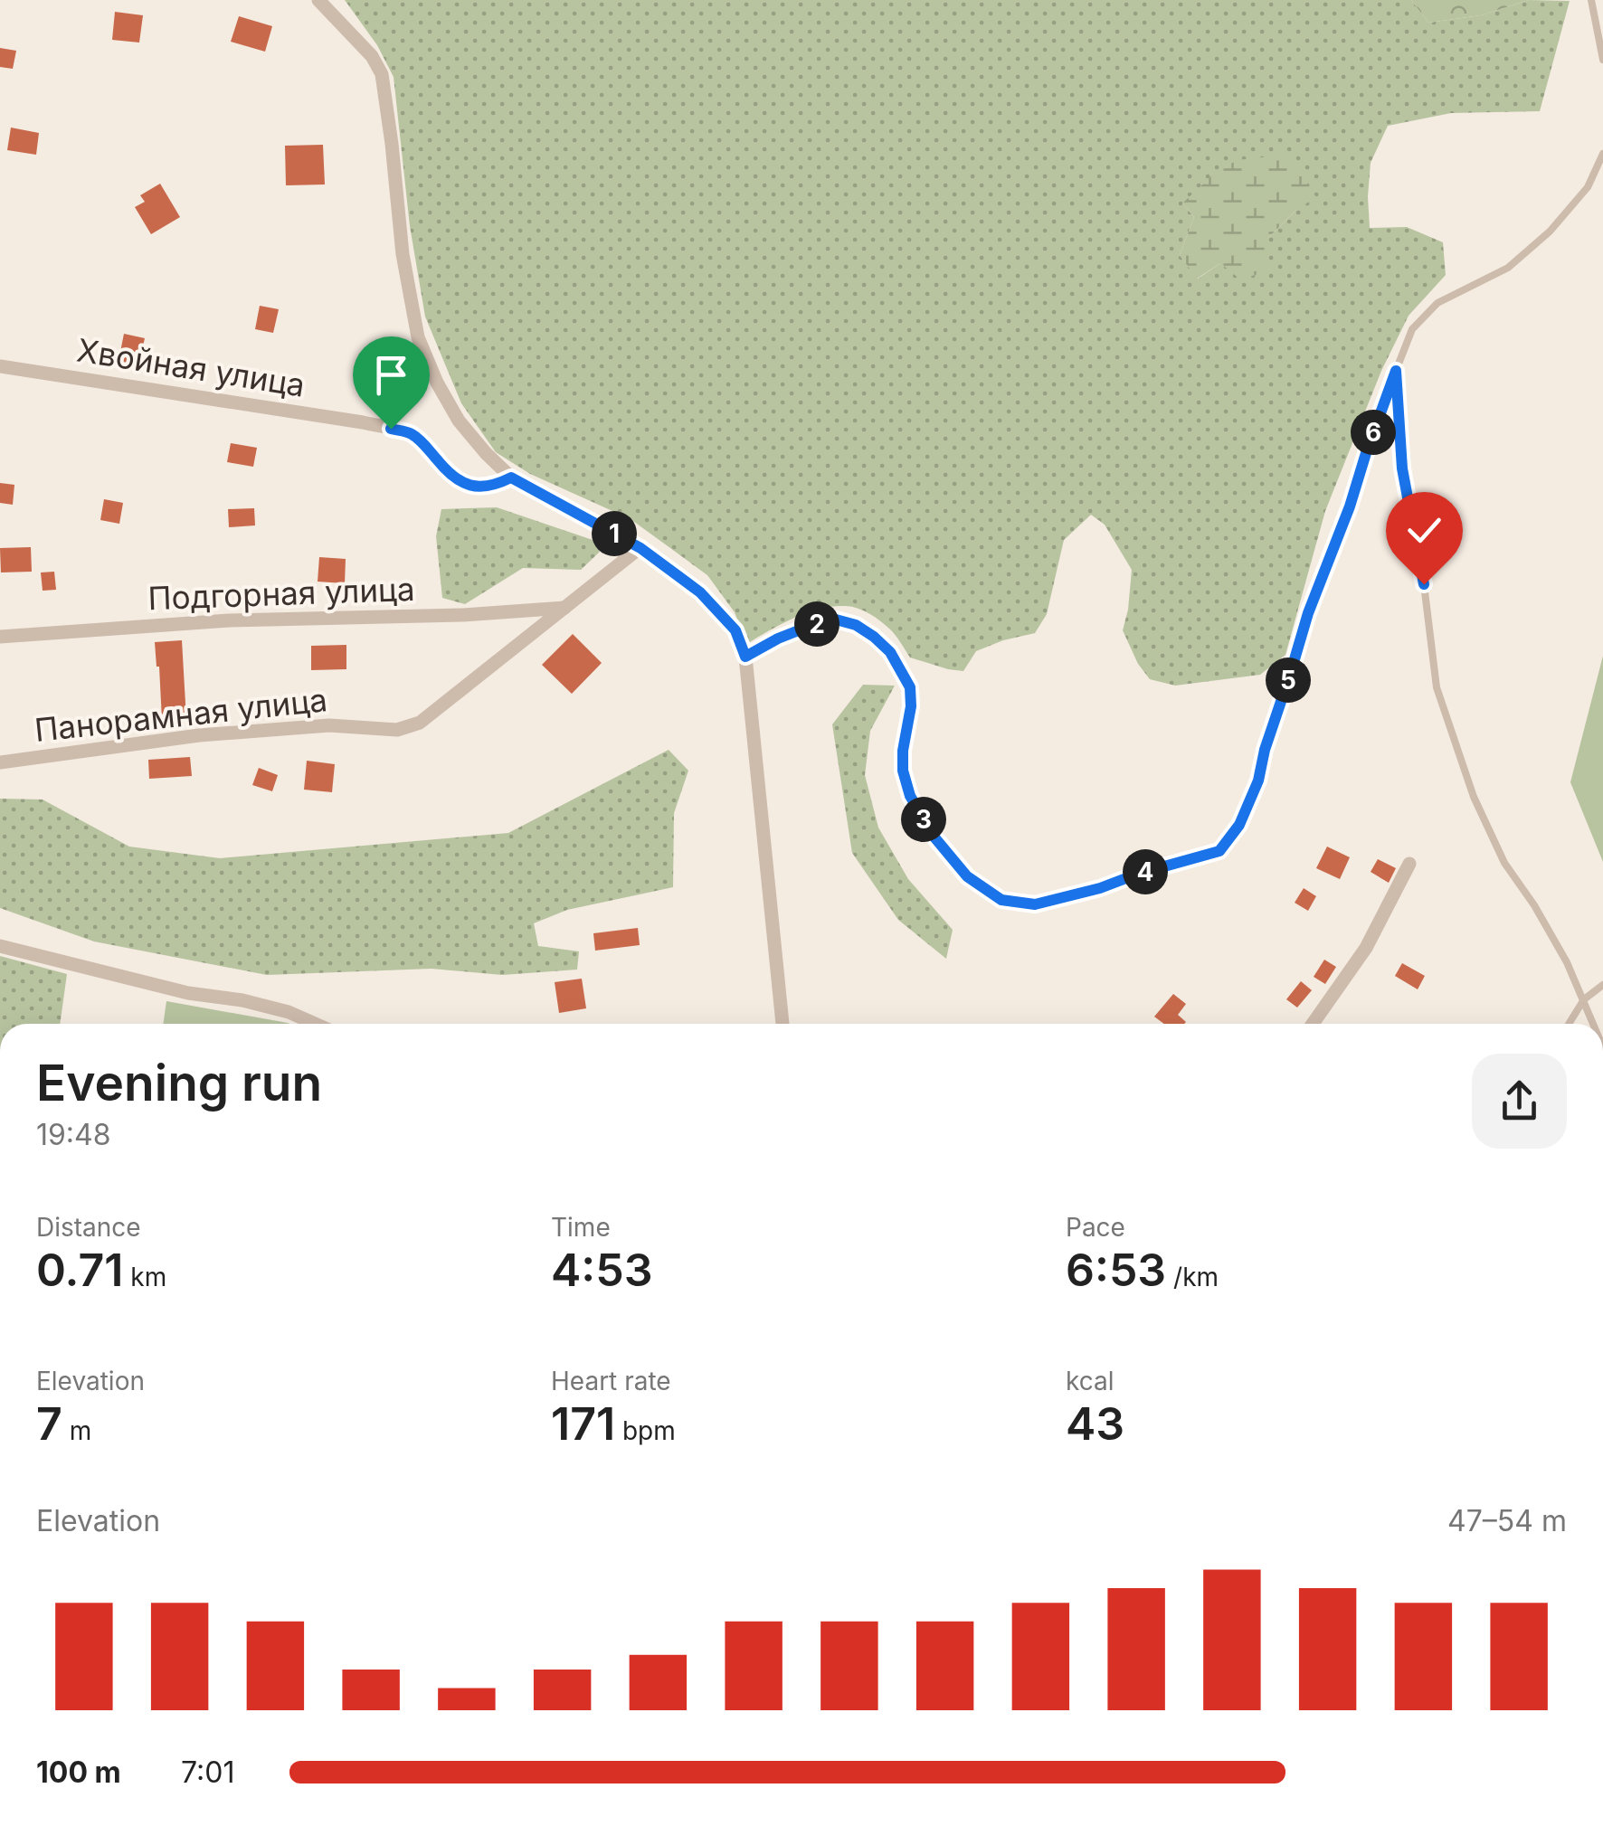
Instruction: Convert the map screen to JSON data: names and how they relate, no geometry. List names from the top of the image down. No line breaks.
{"streets":{"street":["Хвойная улица","Подгорная улица","Панорамная улица"]},"crossings":[["Подгорная улица","Панорамная улица"]],"page":{"pins":["6","1","2","5","3","4"],"heading":["Evening run","19:48"],"stats":[["Distance","0.71 km"],["Time","4:53"],["Pace","6:53 /km"],["Elevation","7 m"],["Heart rate","171 bpm"],["kcal","43"]],"chart":["Elevation","47–54 m"],"list":[{"name":"100 m","note":"7:01"}]}}
